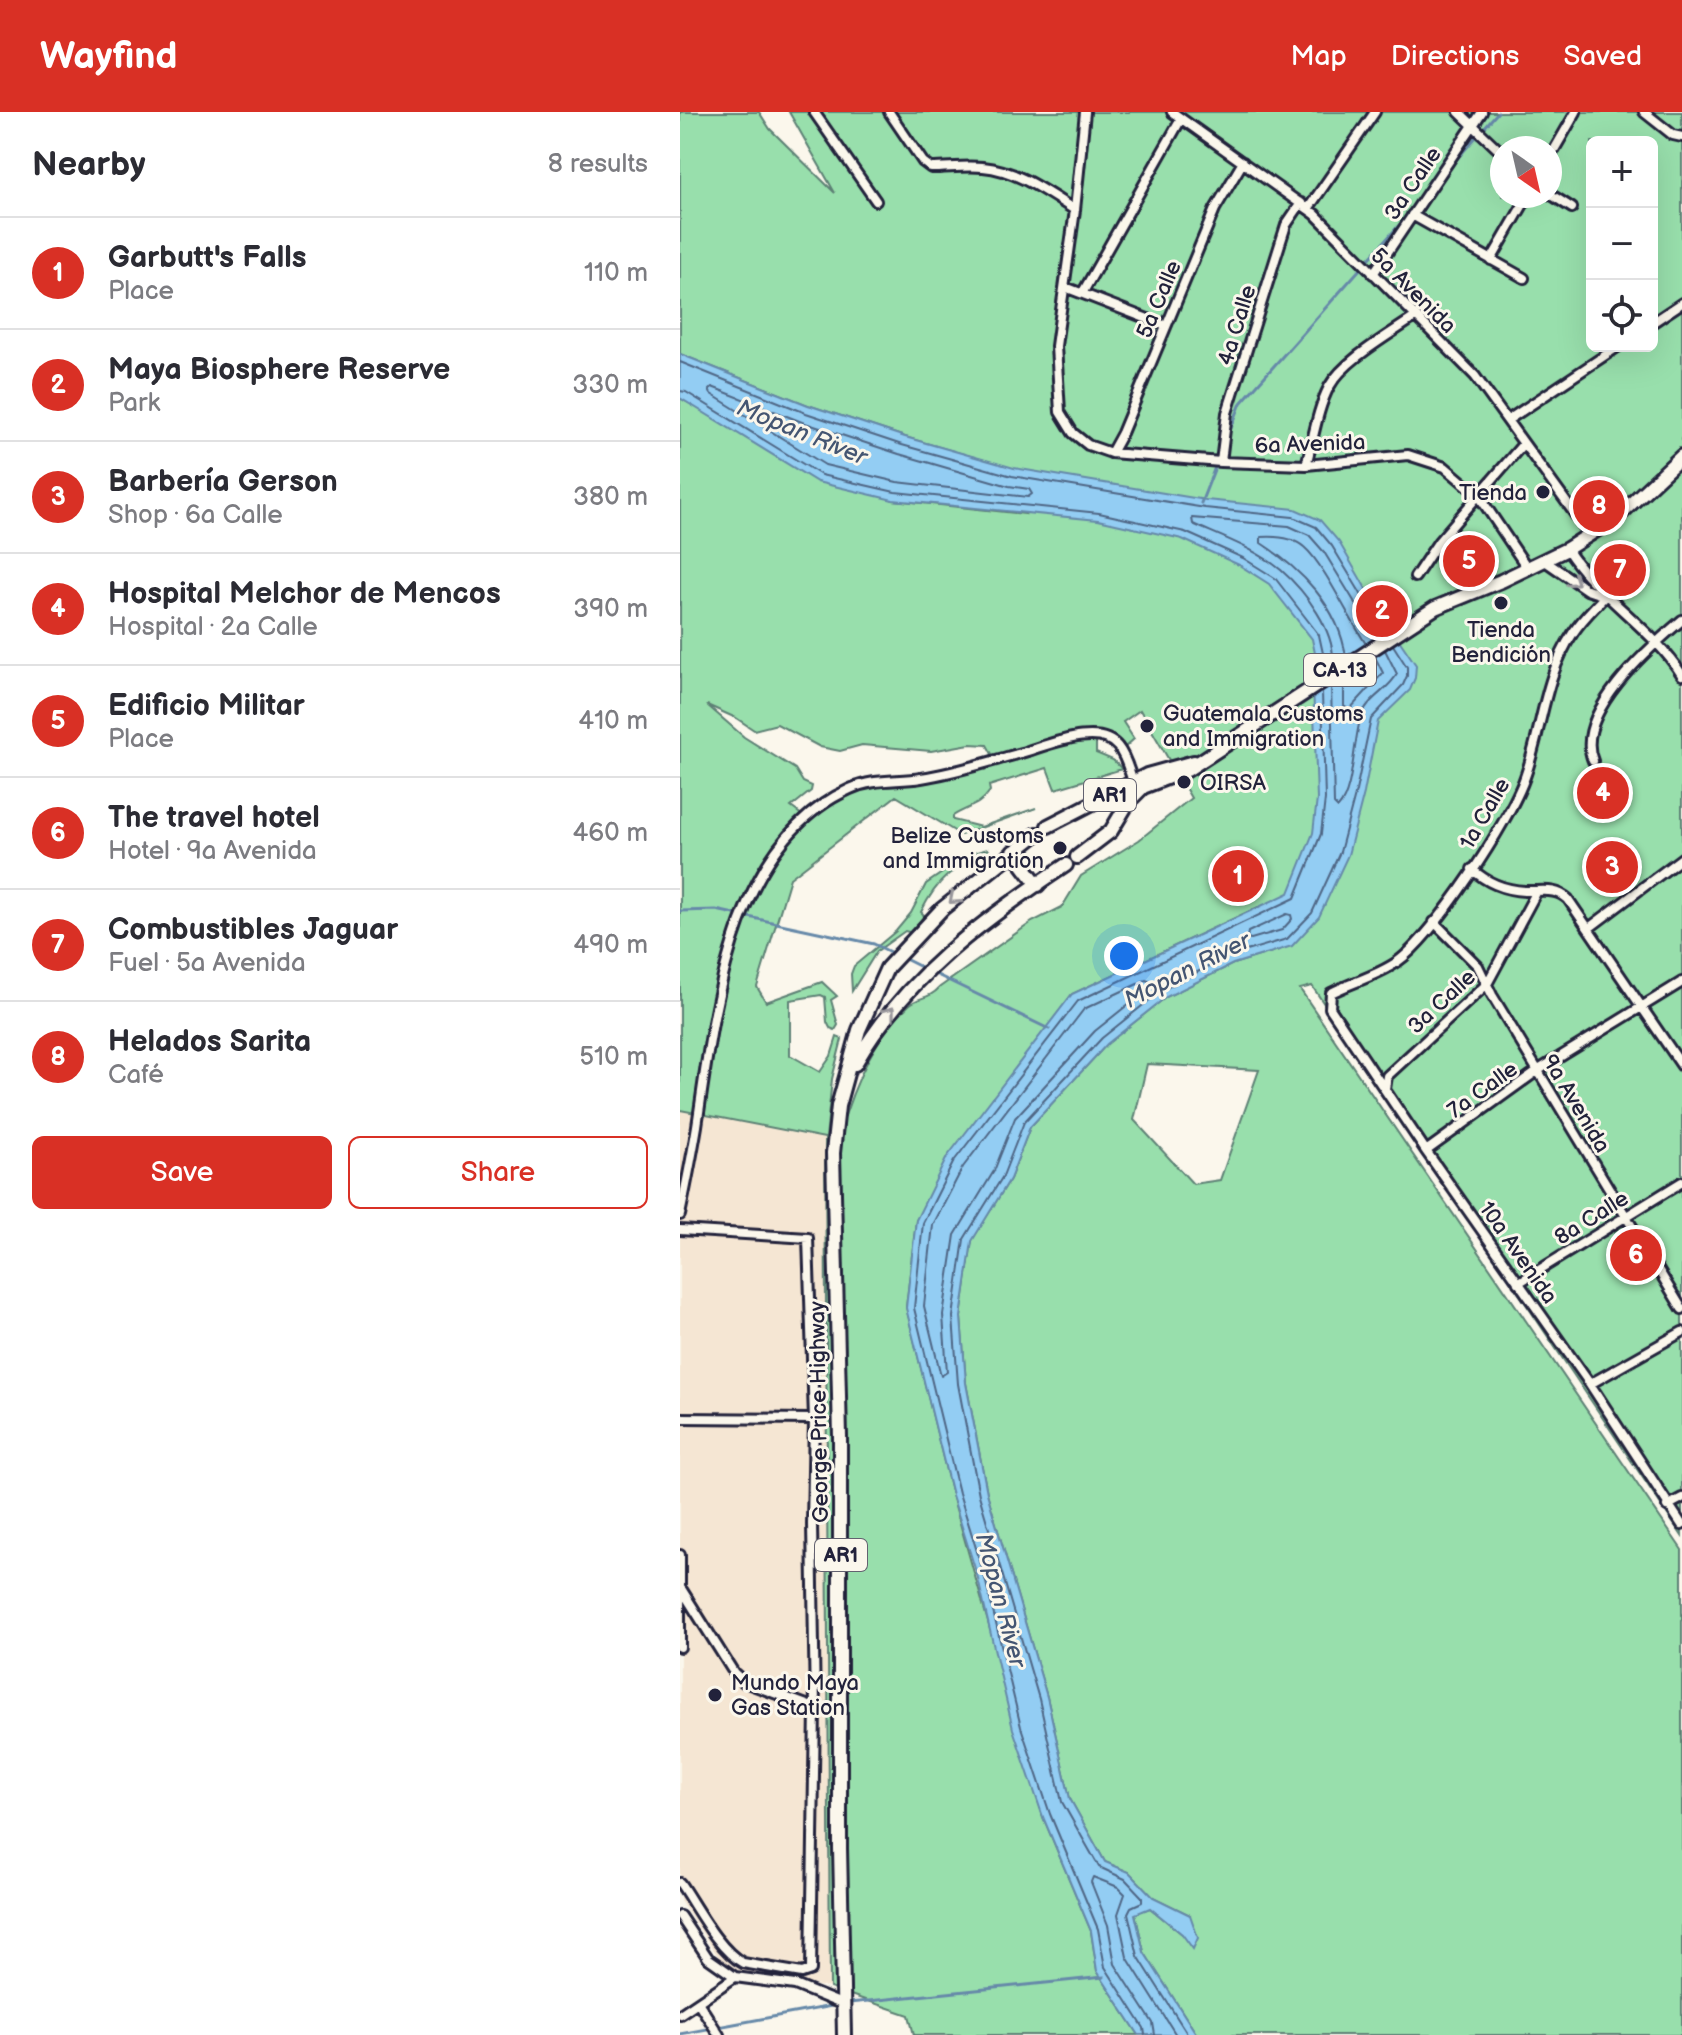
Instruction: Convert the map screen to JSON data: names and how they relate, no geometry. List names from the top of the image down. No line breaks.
{"streets":{"highway":["CA-13","AR1","George Price Highway"],"street":["3a Calle","5a Avenida","5a Calle","4a Calle","6a Avenida","1a Calle","7a Calle","9a Avenida","8a Calle","10a Avenida"]},"crossings":[["3a Calle","5a Avenida"],["3a Calle","9a Avenida"],["3a Calle","10a Avenida"],["5a Avenida","5a Calle"],["5a Avenida","4a Calle"],["5a Avenida","CA-13"],["5a Calle","6a Avenida"],["4a Calle","6a Avenida"],["6a Avenida","CA-13"],["CA-13","AR1"],["AR1","George Price Highway"],["1a Calle","9a Avenida"],["1a Calle","10a Avenida"],["7a Calle","9a Avenida"],["7a Calle","10a Avenida"],["9a Avenida","8a Calle"],["8a Calle","10a Avenida"]],"water":["Mopan River"],"places":["Tienda","Tienda Bendición","Guatemala Customs and Immigration","OIRSA","Belize Customs and Immigration","Mundo Maya Gas Station"],"north":"bottom right","page":{"header":"Wayfind","nav":["Map","Directions","Saved"],"heading":["Nearby","8 results"],"map_buttons":["+","−"],"list":[{"mark":"1","name":"Garbutt's Falls","note":"Place","value":"110 m"},{"mark":"2","name":"Maya Biosphere Reserve","note":"Park","value":"330 m"},{"mark":"3","name":"Barbería Gerson","note":"Shop · 6a Calle","value":"380 m"},{"mark":"4","name":"Hospital Melchor de Mencos","note":"Hospital · 2a Calle","value":"390 m"},{"mark":"5","name":"Edificio Militar","note":"Place","value":"410 m"},{"mark":"6","name":"The travel hotel","note":"Hotel · 9a Avenida","value":"460 m"},{"mark":"7","name":"Combustibles Jaguar","note":"Fuel · 5a Avenida","value":"490 m"},{"mark":"8","name":"Helados Sarita","note":"Café","value":"510 m"}],"pins":["8","5","7","2","4","3","1","6"],"buttons":["Save","Share"]}}
